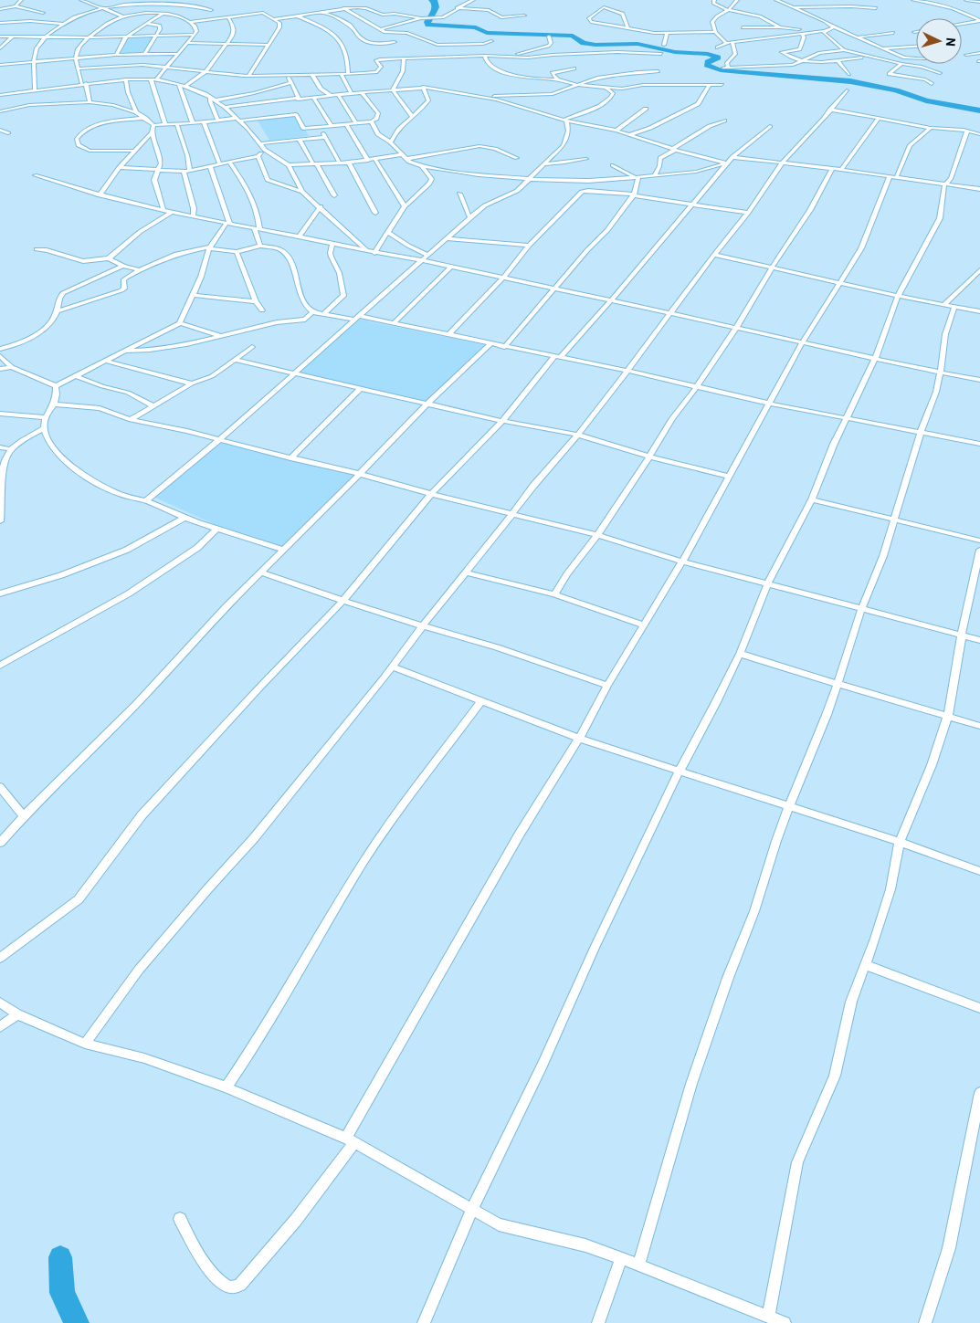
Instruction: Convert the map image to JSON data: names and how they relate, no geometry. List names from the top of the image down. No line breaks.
{"north":"right"}
